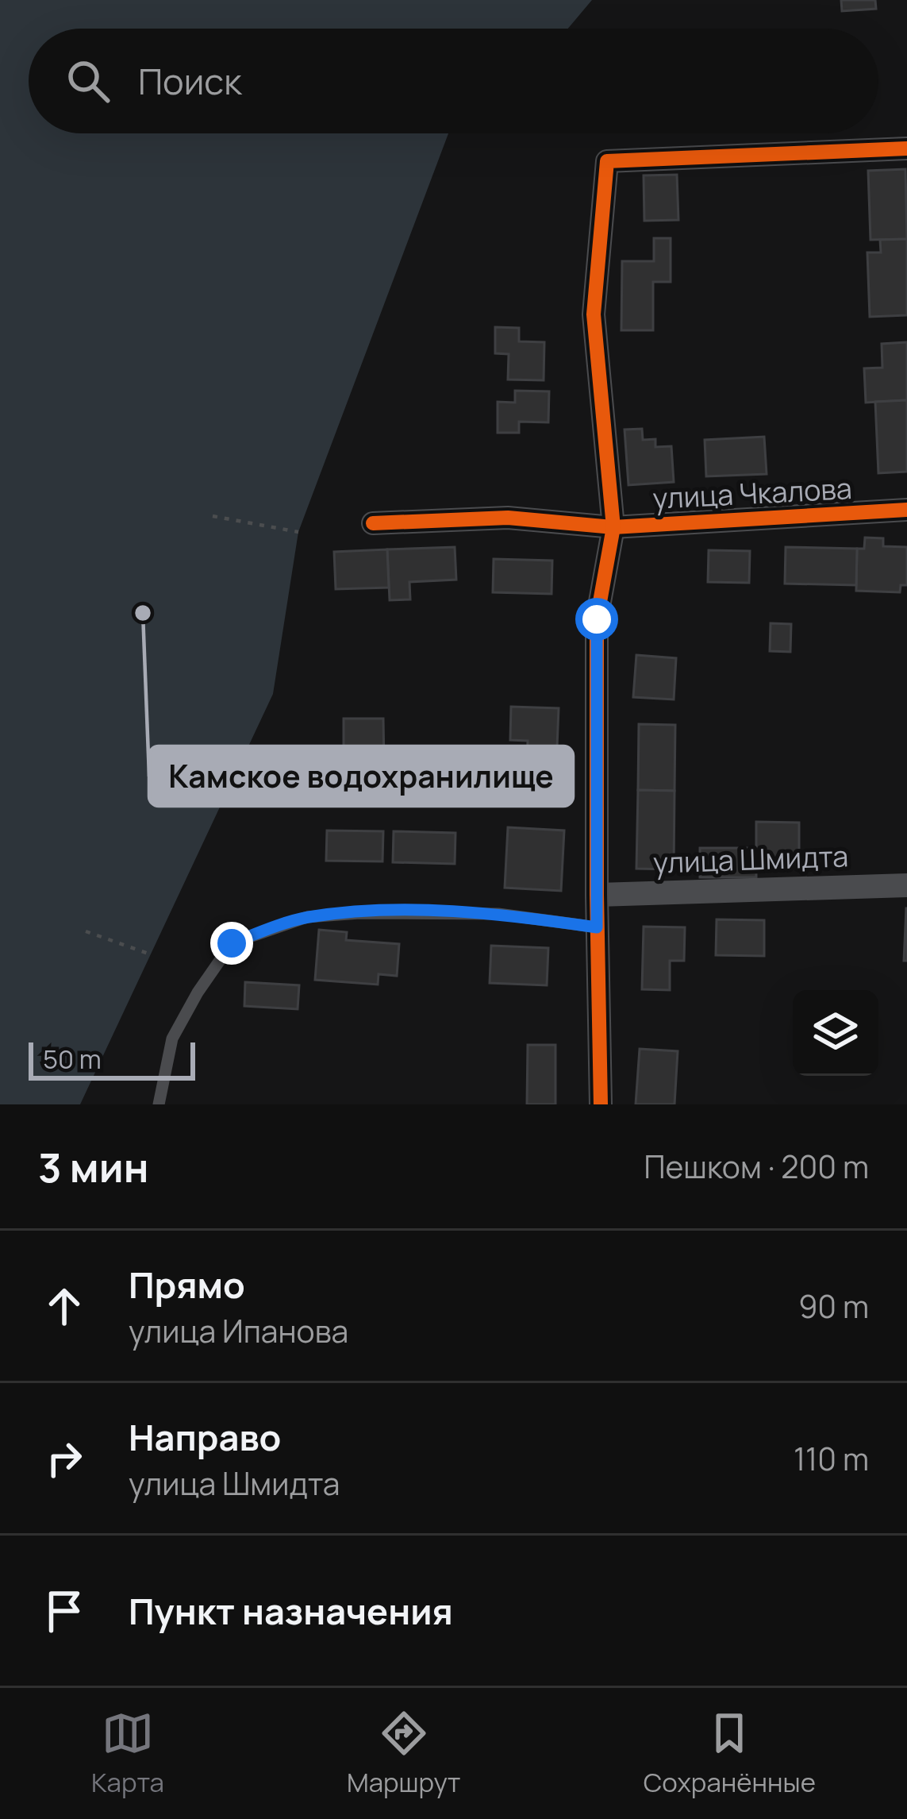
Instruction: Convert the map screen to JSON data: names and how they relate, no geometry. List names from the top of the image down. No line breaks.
{"streets":{"street":["улица Чкалова","улица Шмидта"]},"places":["Камское водохранилище"],"scale_bar":"50 m","page":{"search":"Поиск","scale":"50 m","heading":["3 мин","Пешком · 200 m"],"list":[["Прямо","улица Ипанова","90 m"],["Направо","улица Шмидта","110 m"],"Пункт назначения"],"nav":["Карта","Маршрут","Сохранённые"]}}
